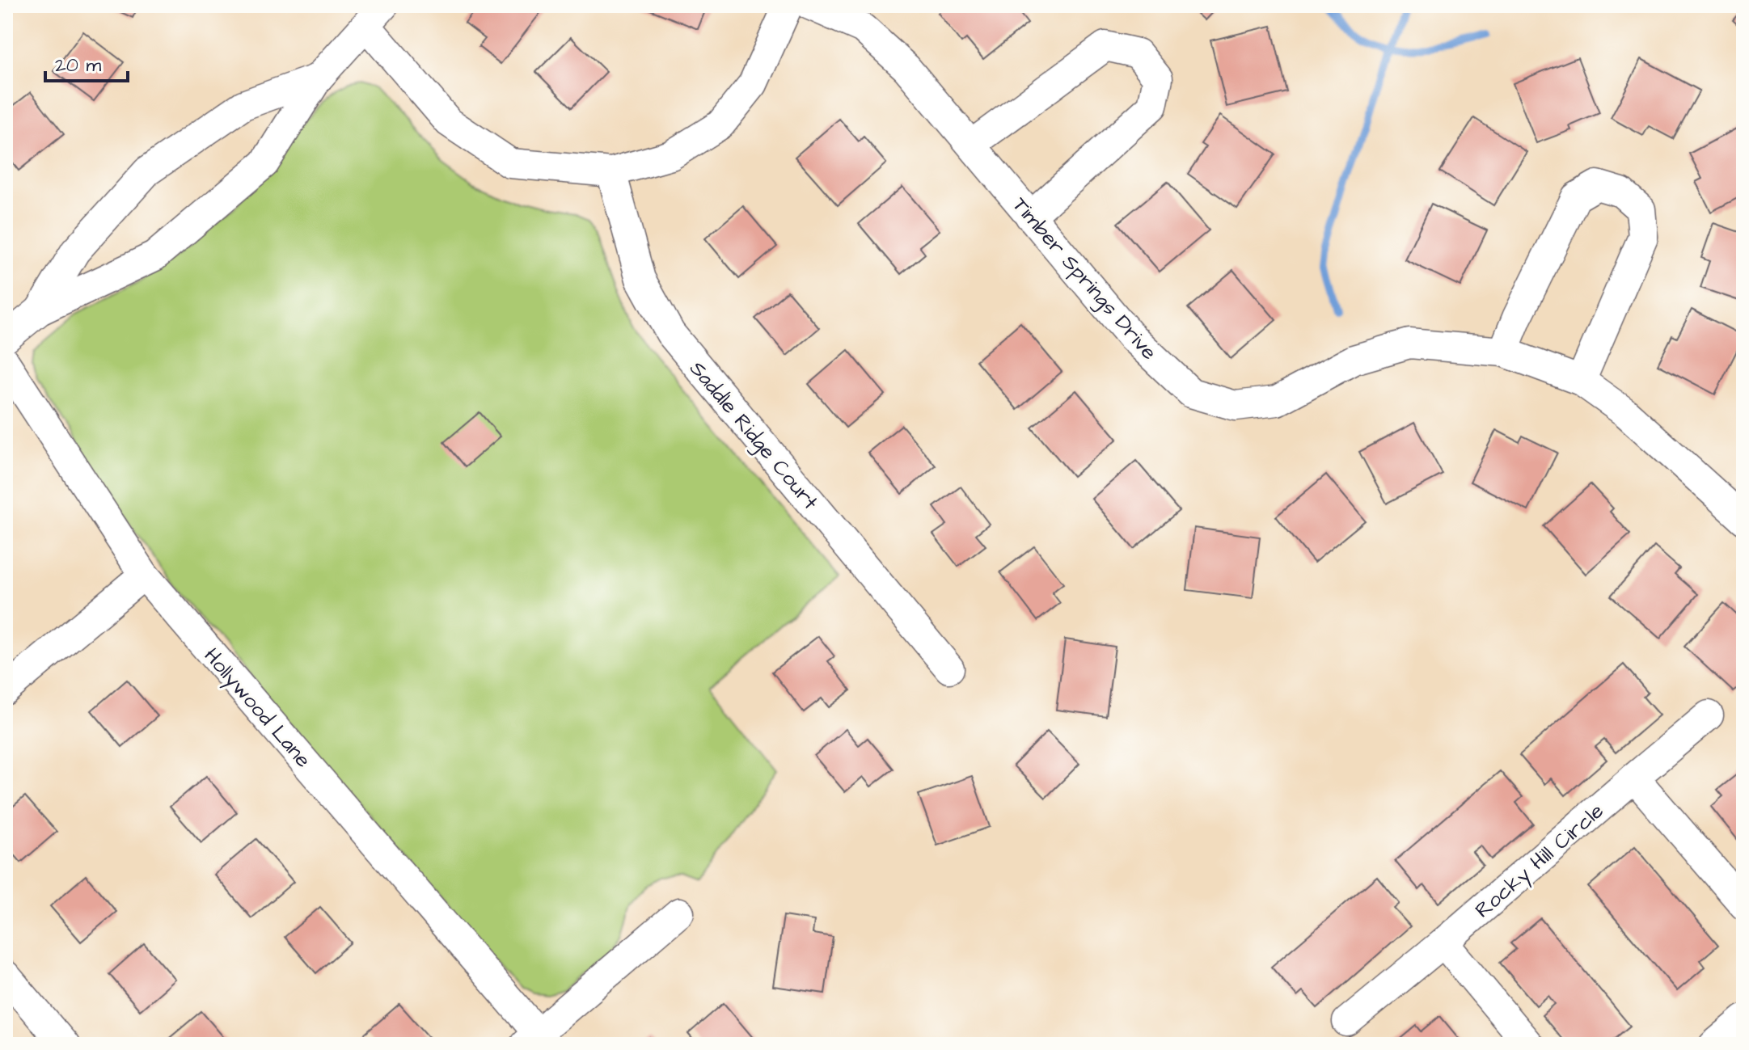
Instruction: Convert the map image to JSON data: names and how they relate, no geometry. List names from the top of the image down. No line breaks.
{"streets":{"street":["Timber Springs Drive","Saddle Ridge Court","Hollywood Lane","Rocky Hill Circle"]},"scale_bar":"20 m"}
